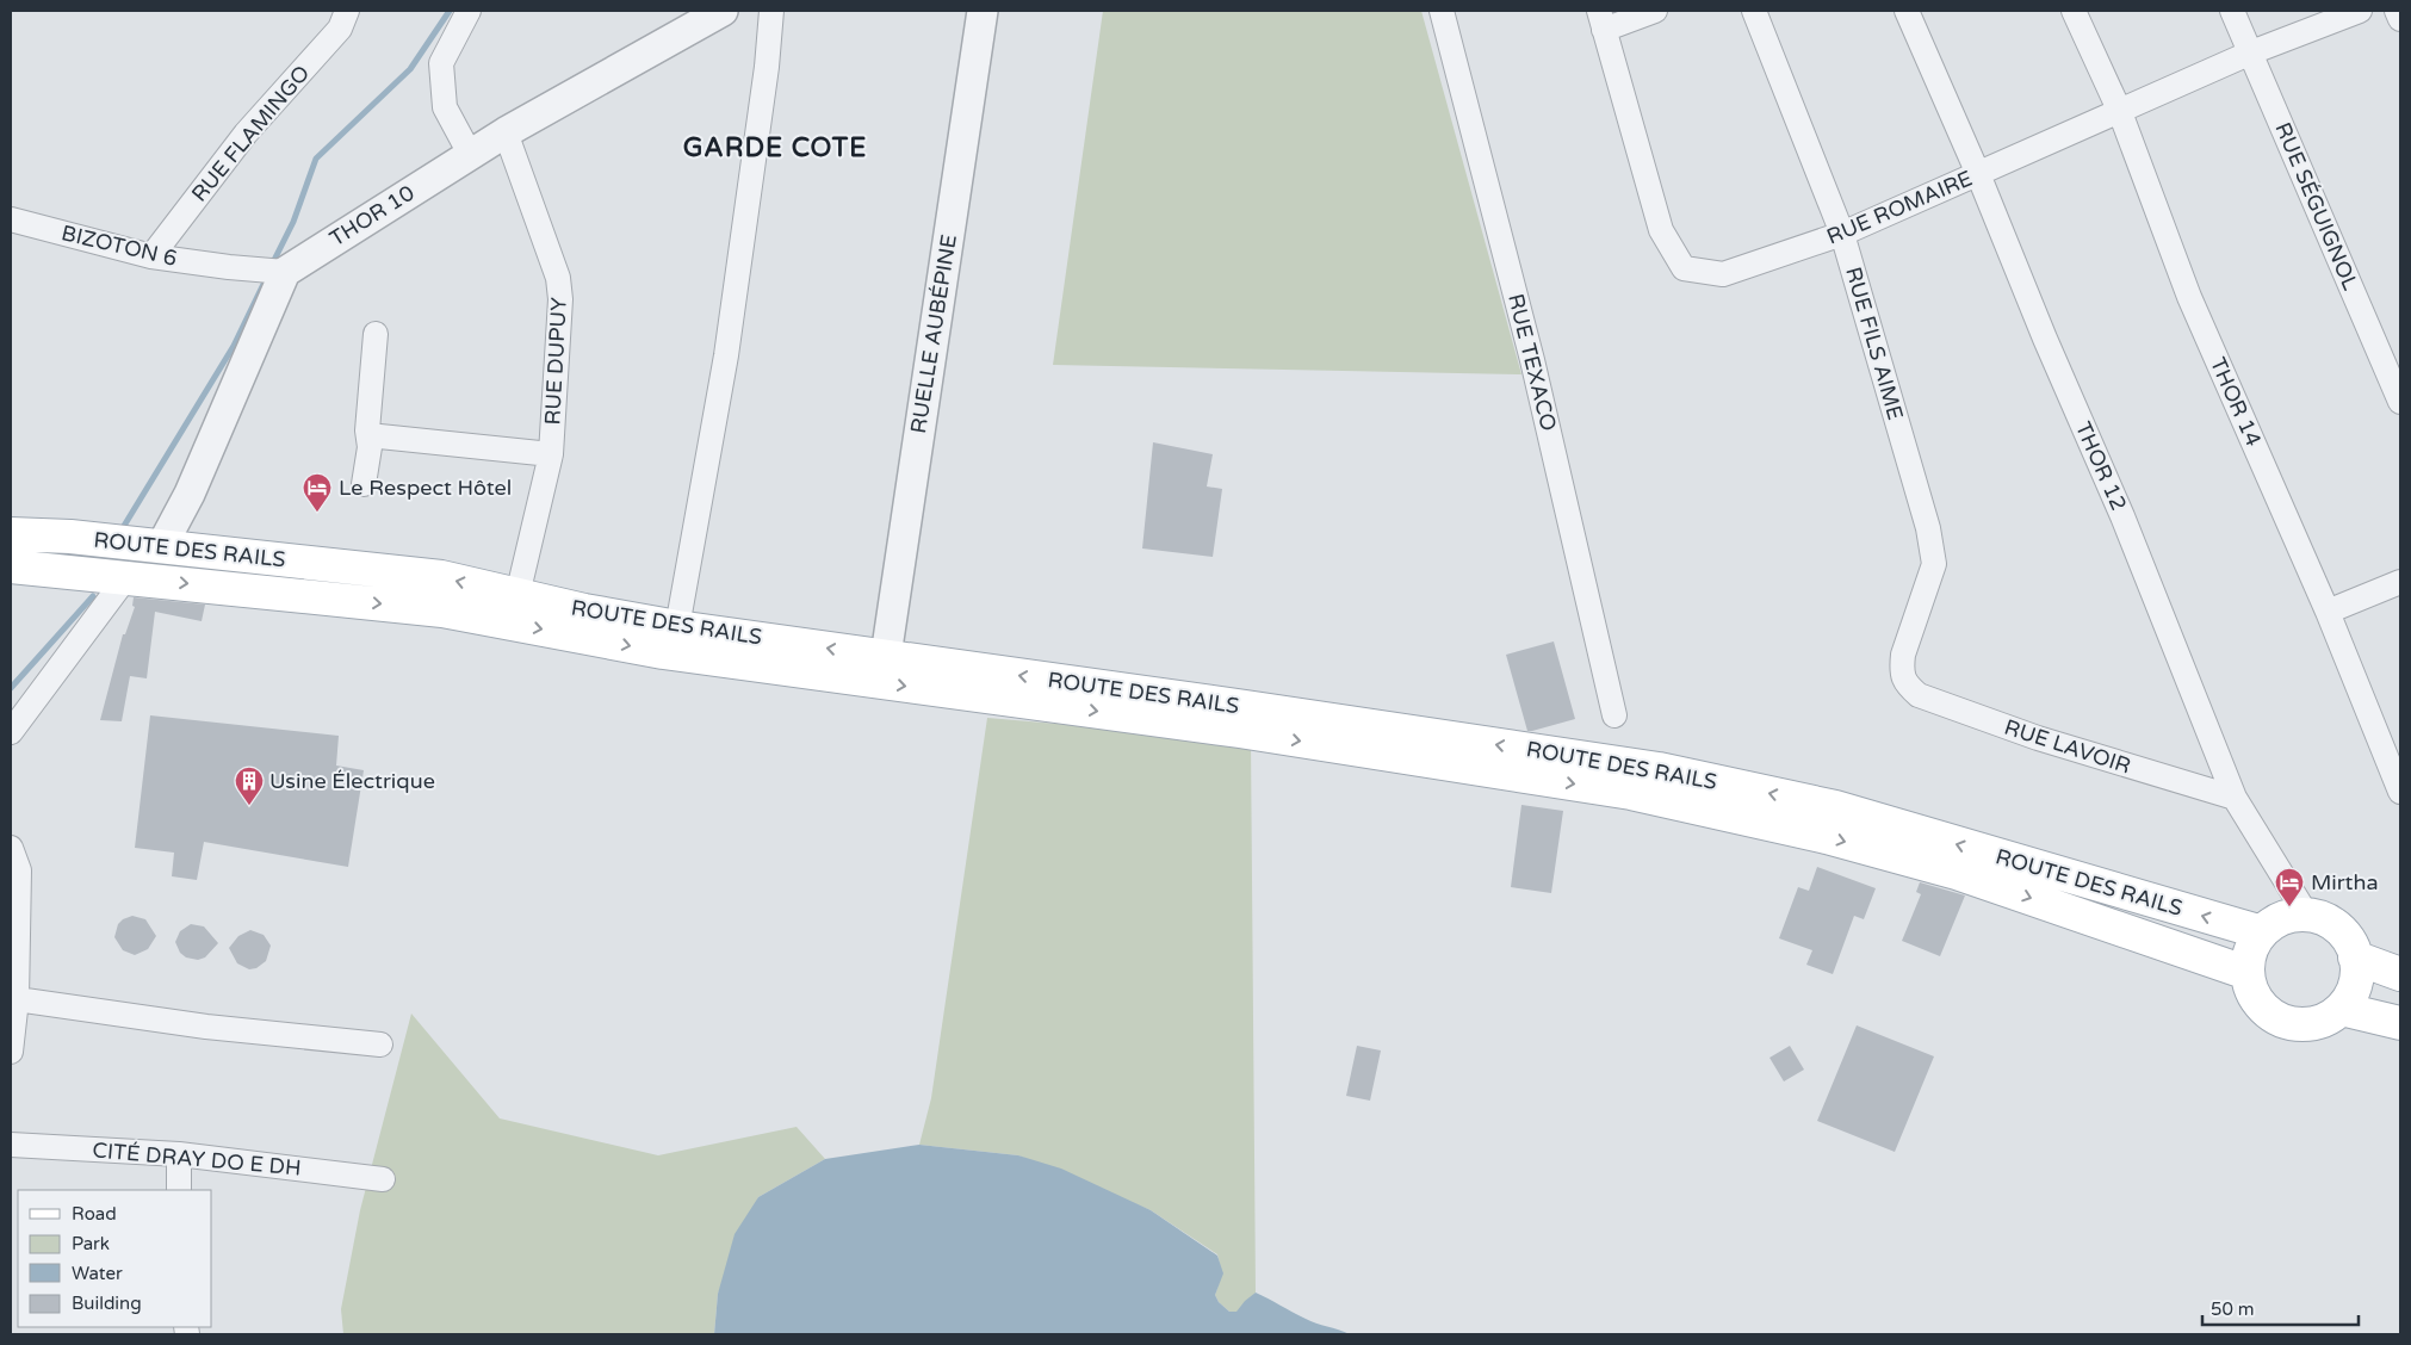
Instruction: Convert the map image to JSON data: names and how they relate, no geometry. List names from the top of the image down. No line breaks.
{"streets":{"main road":["ROUTE DES RAILS"],"street":["RUE FLAMINGO","RUE SÉGUIGNOL","RUE ROMAIRE","THOR 10","BIZOTON 6","RUELLE AUBÉPINE","RUE FILS AIME","RUE DUPUY","RUE TEXACO","THOR 14","THOR 12","RUE LAVOIR","CITÉ DRAY DO E DH"]},"crossings":[["RUE FLAMINGO","BIZOTON 6"],["RUE SÉGUIGNOL","RUE ROMAIRE"],["RUE ROMAIRE","RUE FILS AIME"],["RUE ROMAIRE","THOR 14"],["RUE ROMAIRE","THOR 12"],["THOR 10","BIZOTON 6"],["THOR 10","RUE DUPUY"],["RUELLE AUBÉPINE","ROUTE DES RAILS"],["RUE FILS AIME","RUE LAVOIR"],["RUE DUPUY","ROUTE DES RAILS"],["THOR 12","ROUTE DES RAILS"],["THOR 12","RUE LAVOIR"]],"districts":["GARDE COTE"],"places":{"hotel":["Le Respect Hôtel","Mirtha"],"building":["Usine Électrique"]},"legend":["Road","Park","Water","Building"],"scale_bar":"50 m"}
